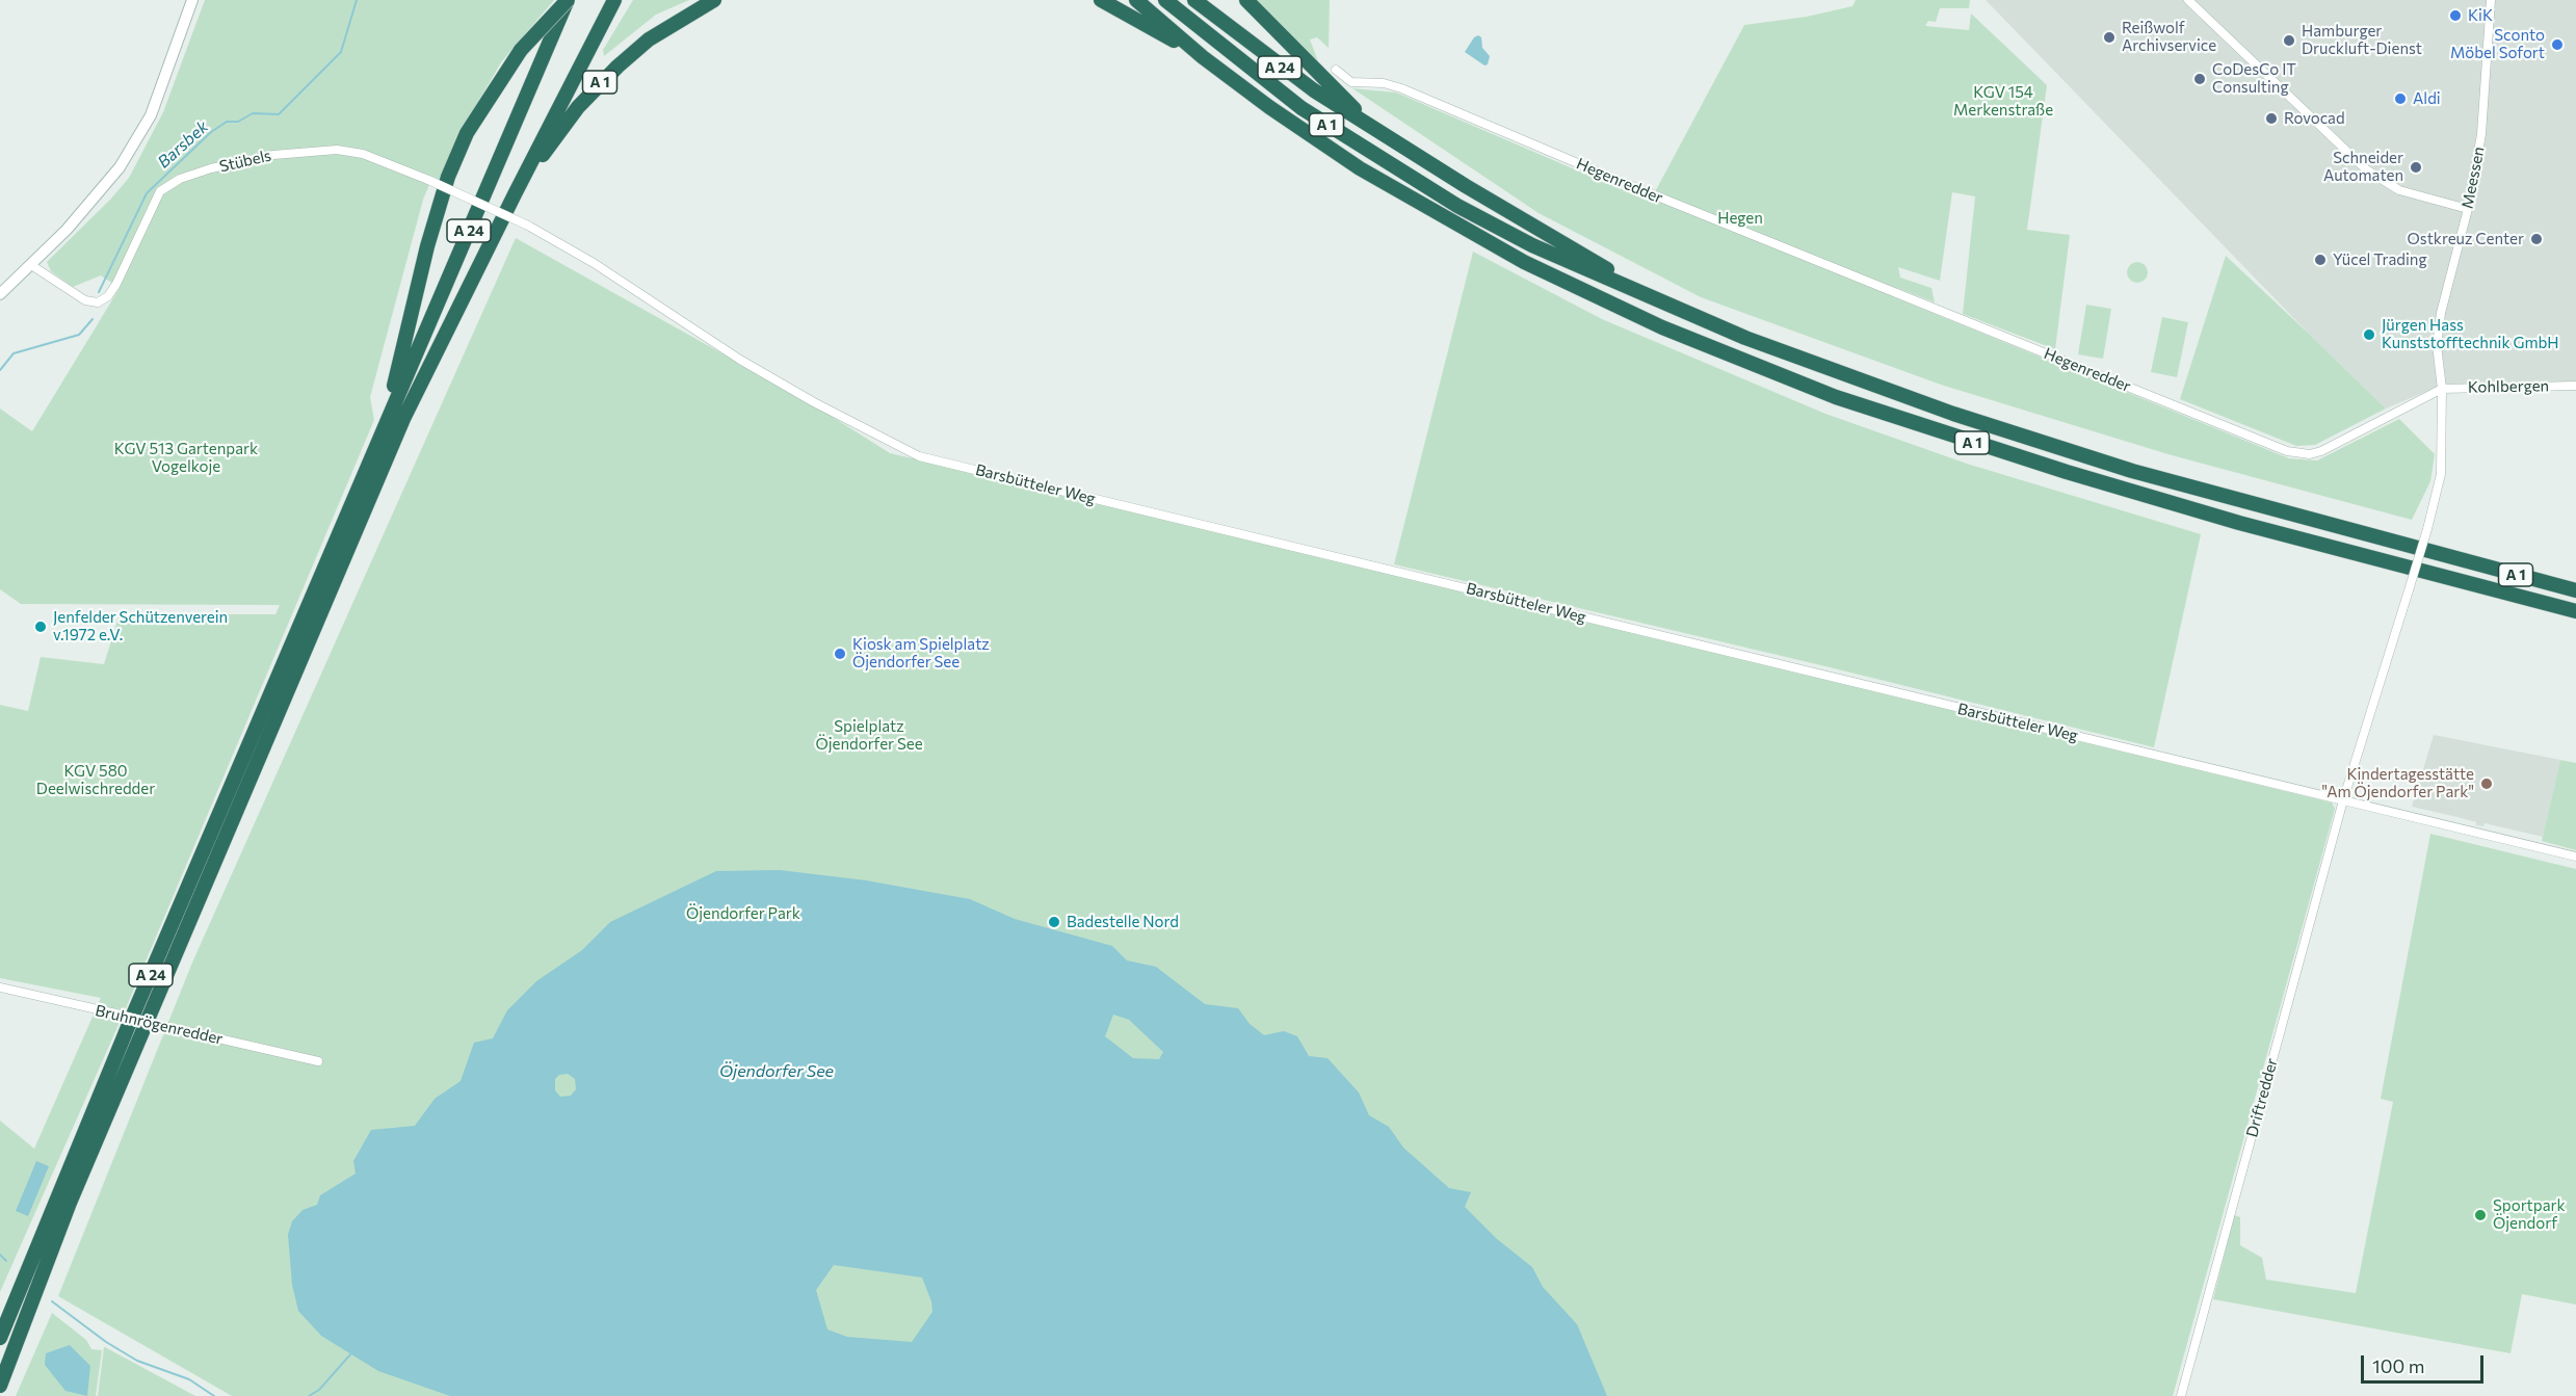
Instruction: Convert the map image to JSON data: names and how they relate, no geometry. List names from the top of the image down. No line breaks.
{"streets":{"highway":["A 24","A 1"],"street":["Stübels","Meessen","Hegenredder","Kohlbergen","Barsbütteler Weg","Bruhnrögenredder","Driftredder"]},"crossings":[["A 24","A 1"],["Stübels","Barsbütteler Weg"],["Meessen","Hegenredder"],["Meessen","Kohlbergen"],["Hegenredder","Kohlbergen"],["Barsbütteler Weg","Driftredder"]],"water":["Barsbek","Öjendorfer See"],"parks":["KGV 154 Merkenstraße","Hegen","KGV 513 Gartenpark Vogelkoje","Spielplatz Öjendorfer See","KGV 580 Deelwischredder","Öjendorfer Park"],"places":["KiK","Reißwolf Archivservice","Hamburger Druckluft-Dienst","Sconto Möbel Sofort","CoDesCo IT Consulting","Aldi","Rovocad","Schneider Automaten","Ostkreuz Center","Yücel Trading","Jürgen Hass Kunststofftechnik GmbH","Jenfelder Schützenverein v.1972 e.V.","Kiosk am Spielplatz Öjendorfer See","Kindertagesstätte \"Am Öjendorfer Park\"","Badestelle Nord","Sportpark Öjendorf"],"scale_bar":"100 m"}
